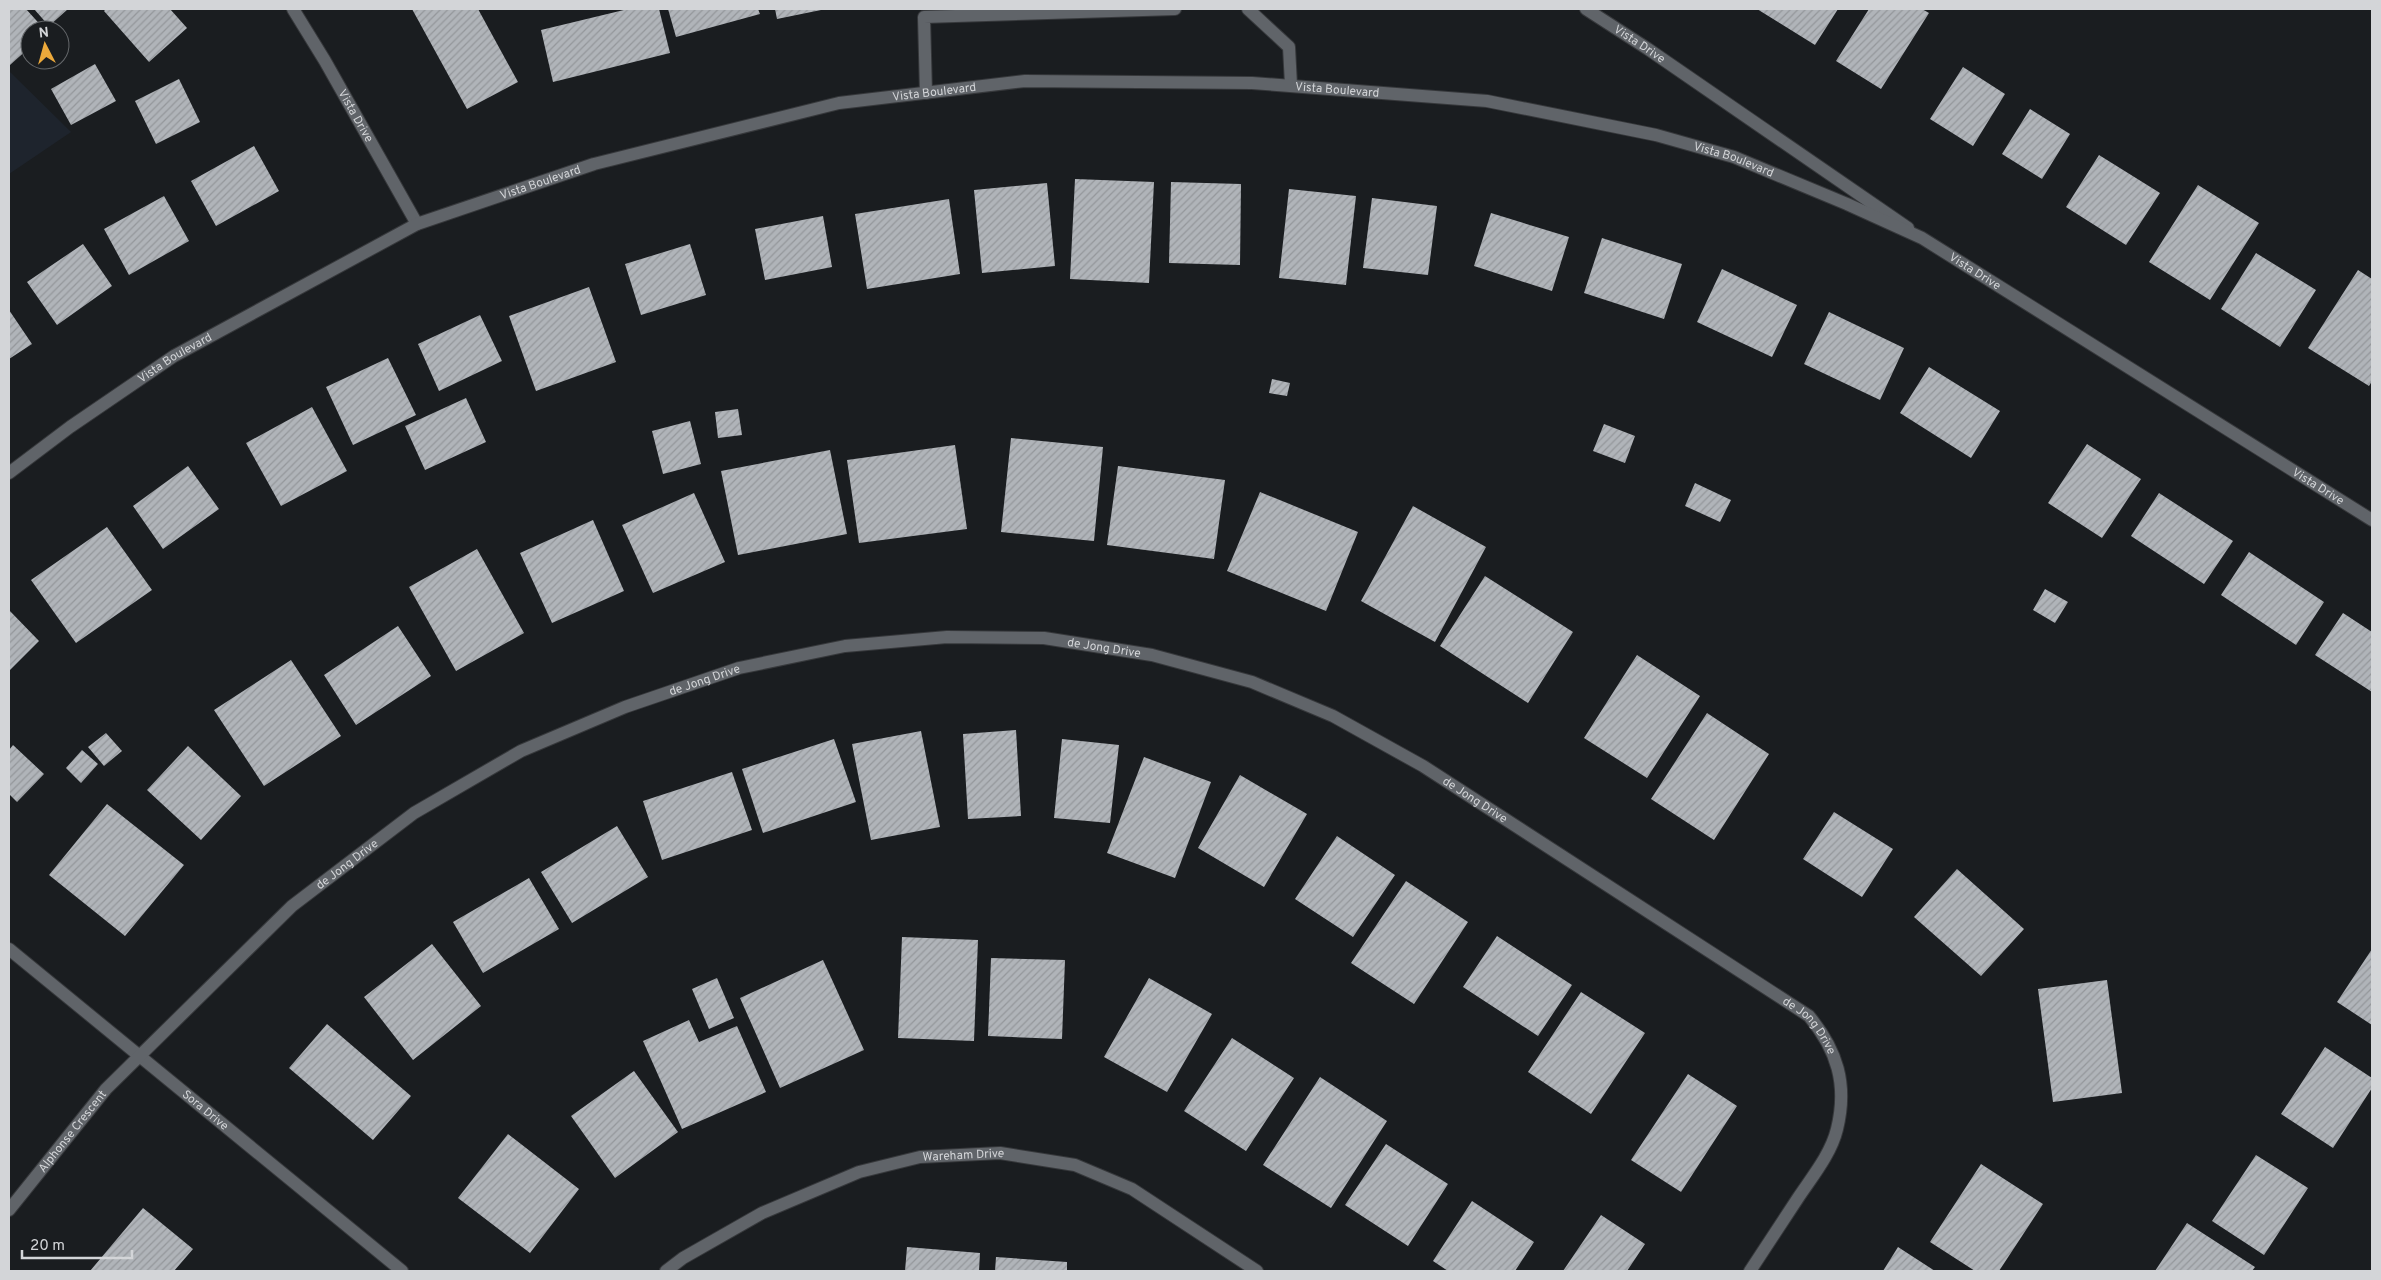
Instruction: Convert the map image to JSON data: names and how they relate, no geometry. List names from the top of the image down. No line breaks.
{"streets":{"street":["Vista Drive","Vista Boulevard","de Jong Drive","Sora Drive","Alphonse Crescent","Wareham Drive"]},"crossings":[["Vista Drive","Vista Boulevard"],["de Jong Drive","Sora Drive"],["de Jong Drive","Alphonse Crescent"],["Sora Drive","Alphonse Crescent"]],"scale_bar":"20 m","north":"top"}
